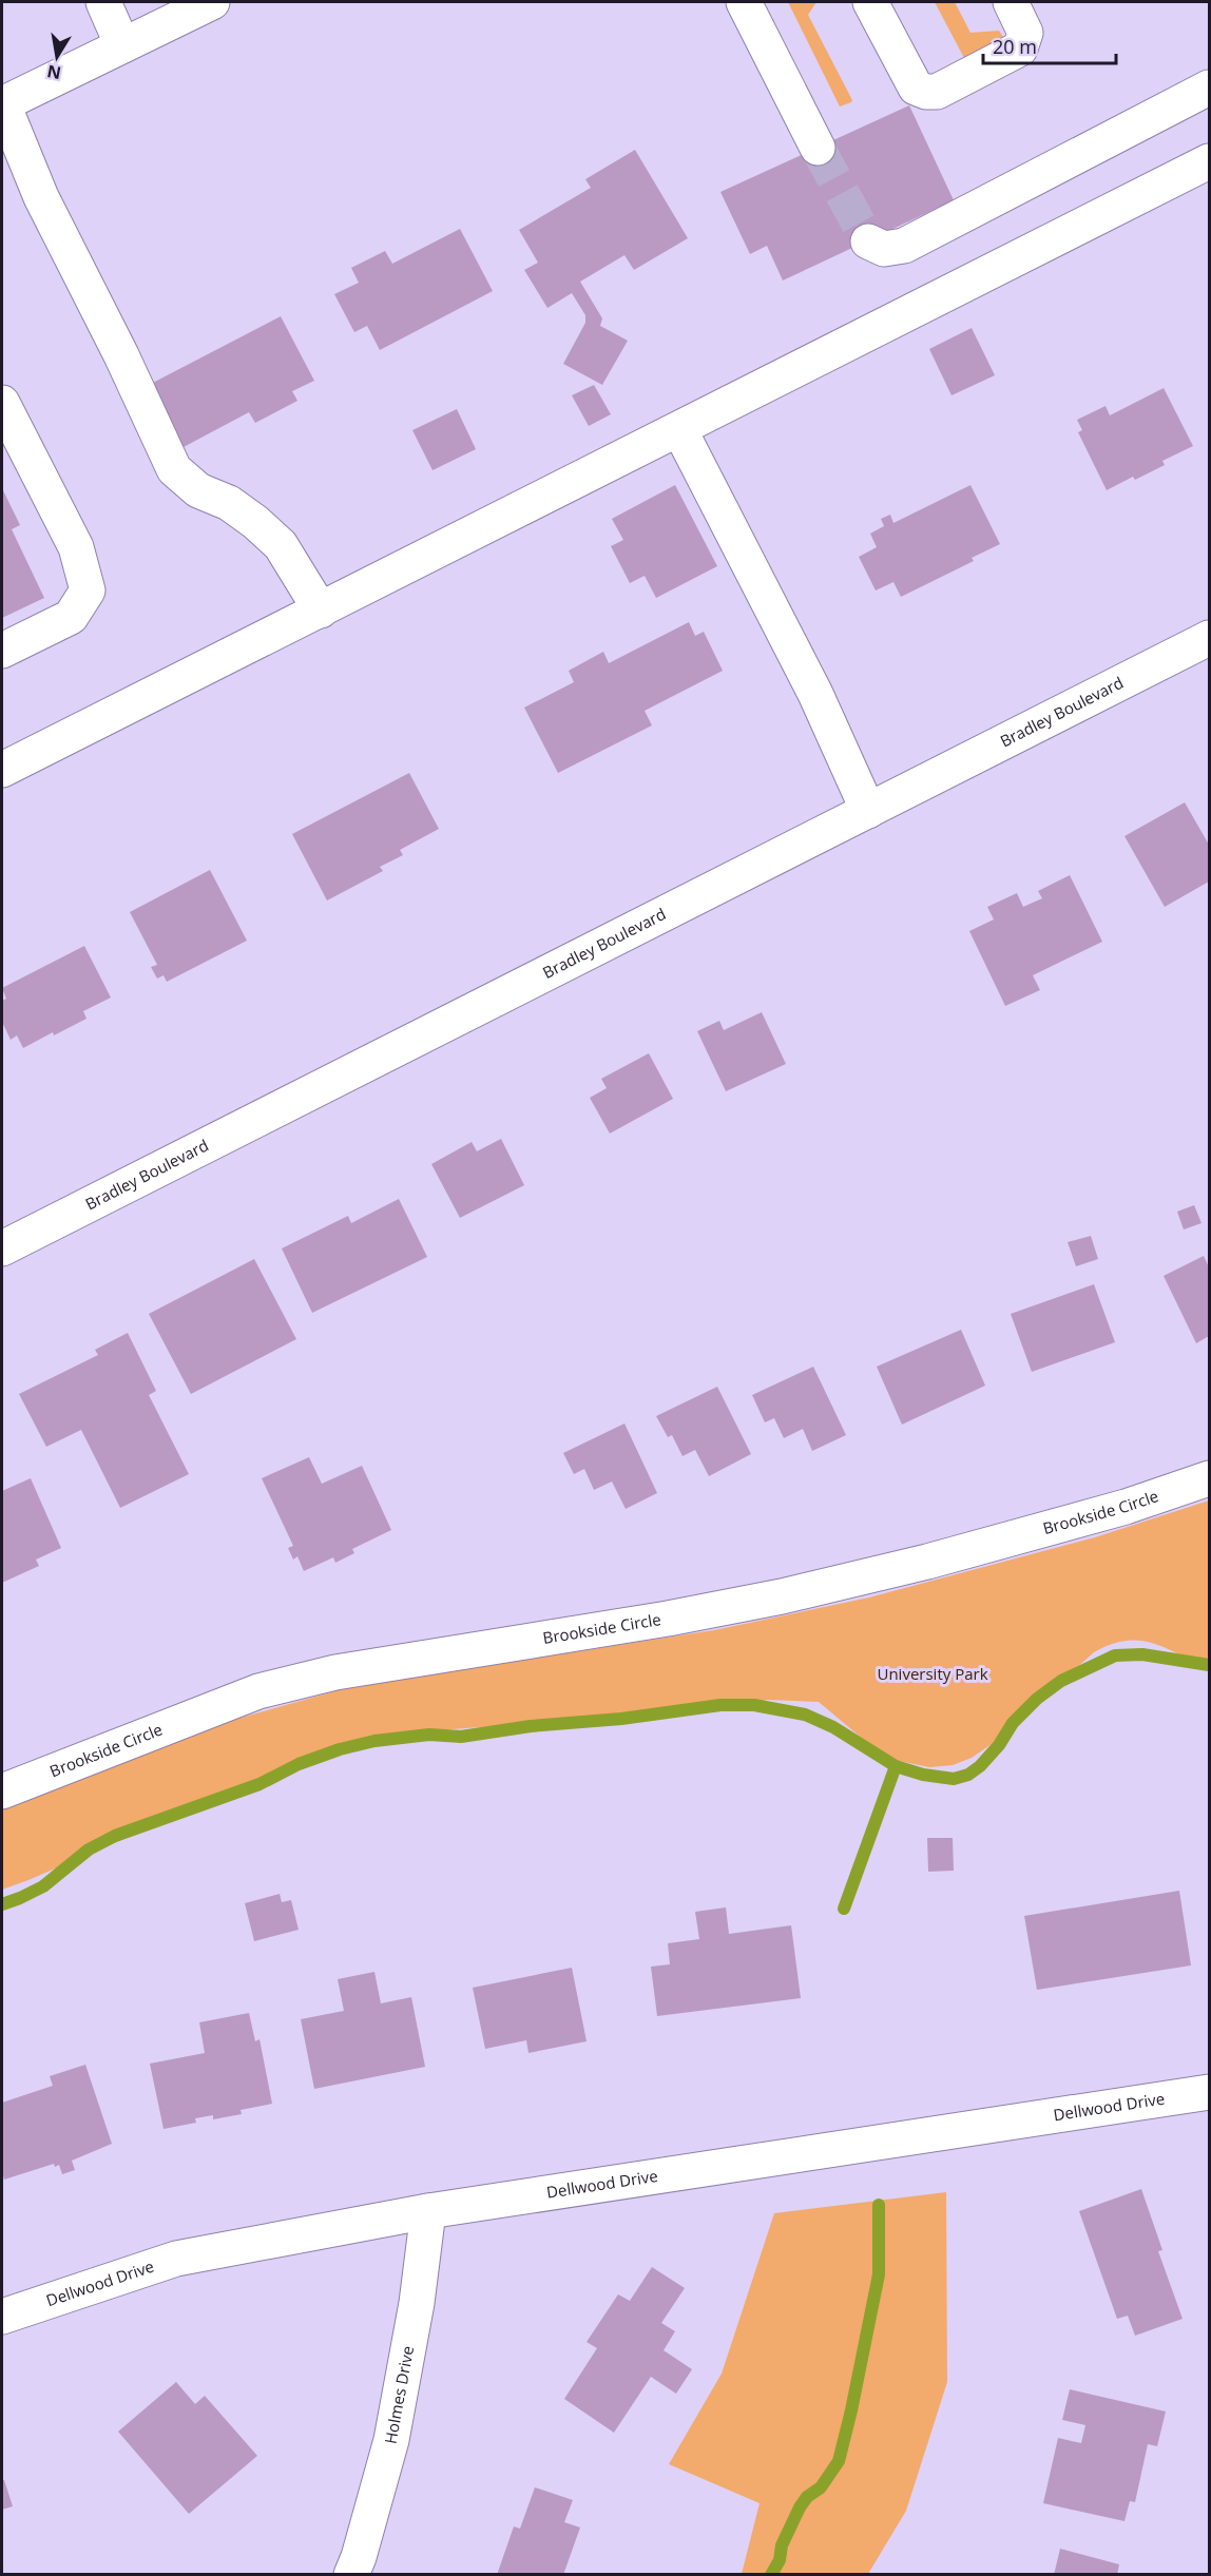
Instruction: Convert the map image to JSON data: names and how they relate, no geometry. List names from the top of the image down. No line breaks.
{"streets":{"street":["Bradley Boulevard","Brookside Circle","Dellwood Drive","Holmes Drive"]},"crossings":[["Dellwood Drive","Holmes Drive"]],"parks":["University Park"],"scale_bar":"20 m","north":"bottom"}
